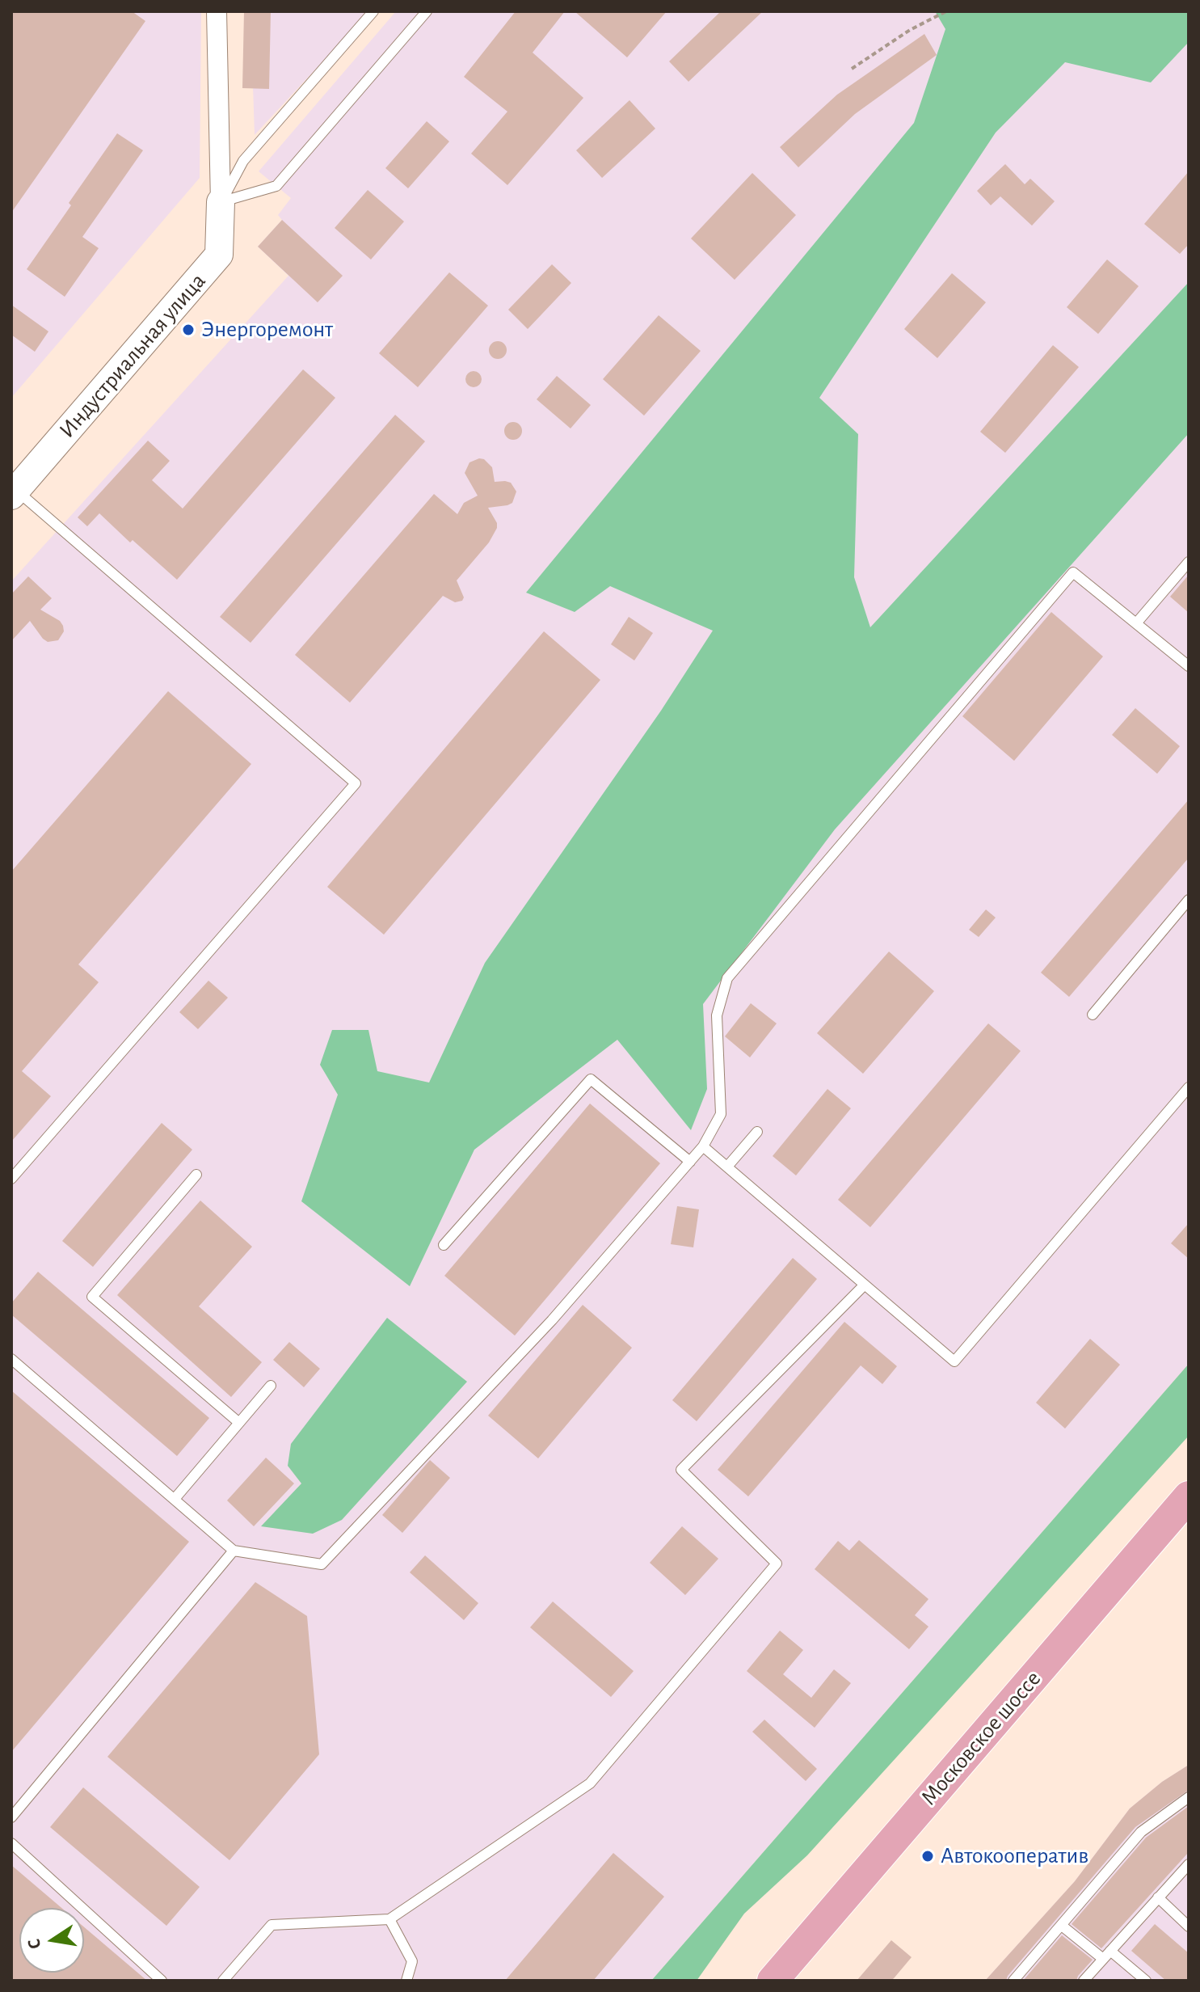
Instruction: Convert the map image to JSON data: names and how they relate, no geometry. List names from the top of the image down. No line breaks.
{"streets":{"main road":["Московское шоссе"],"street":["Индустриальная улица"]},"places":["Энергоремонт","Автокооператив"],"north":"left"}
